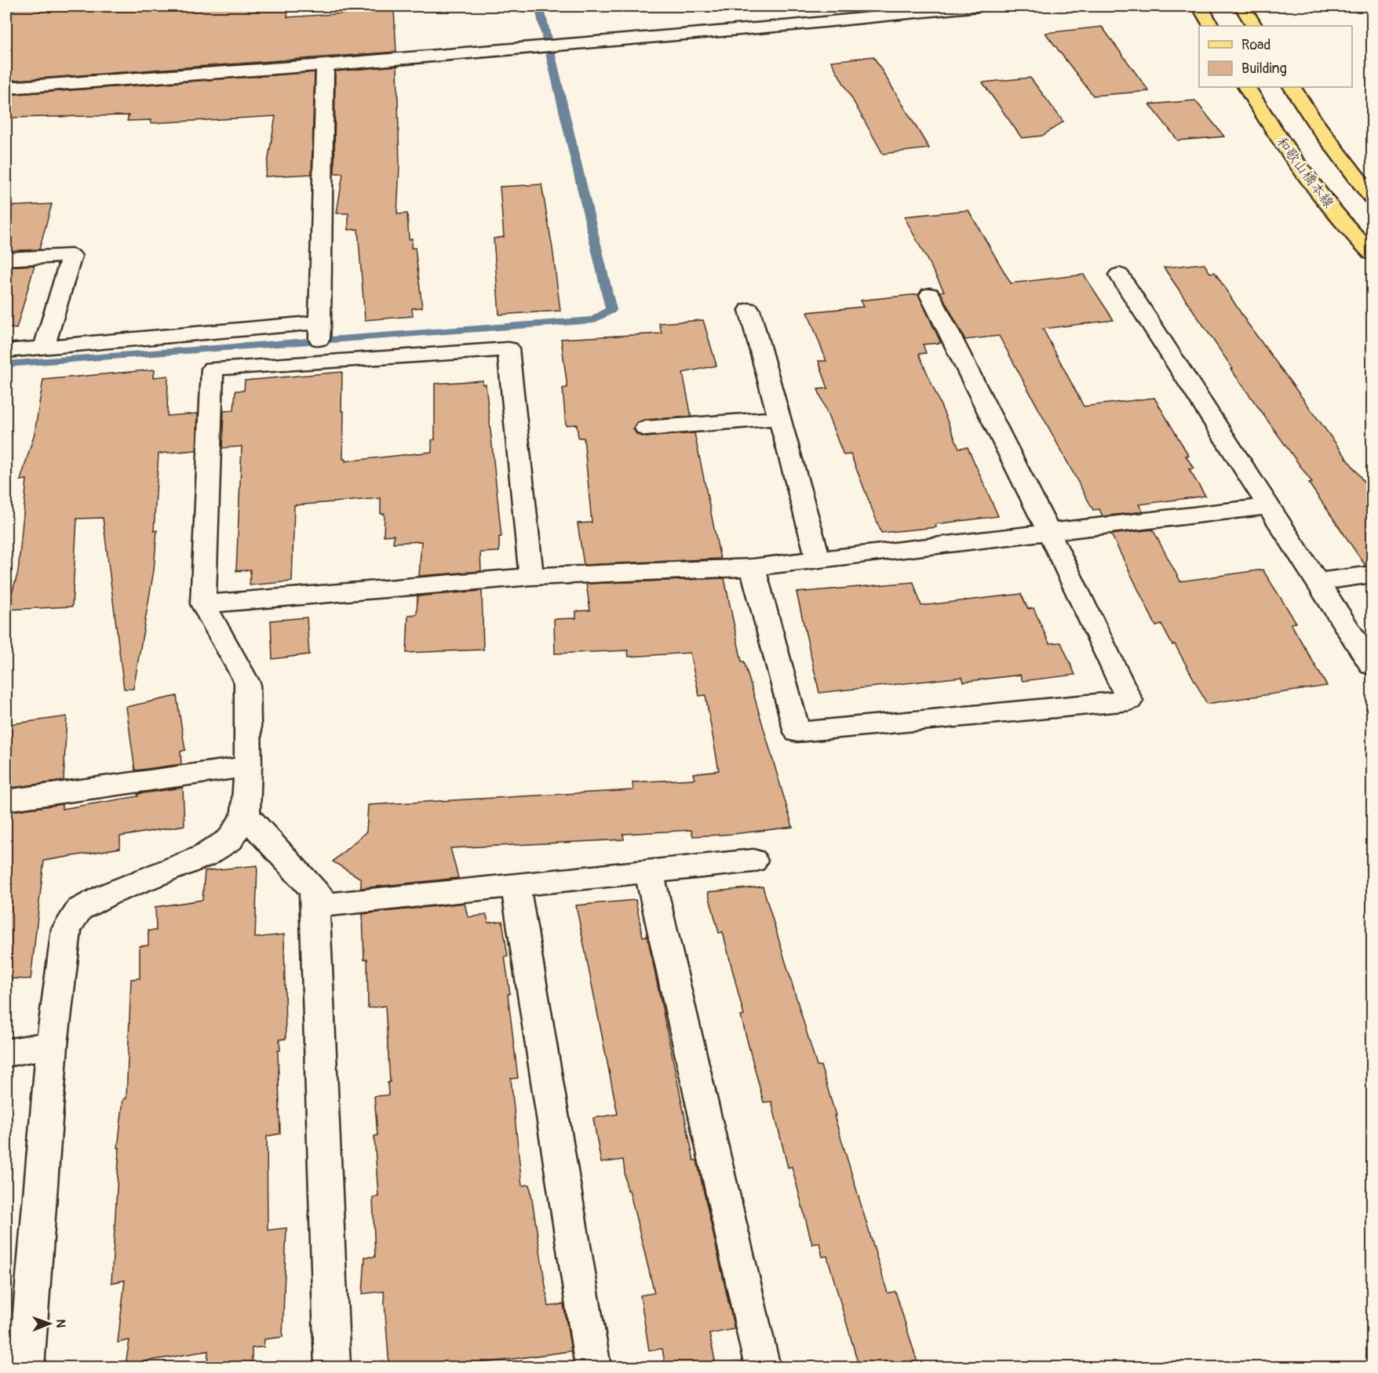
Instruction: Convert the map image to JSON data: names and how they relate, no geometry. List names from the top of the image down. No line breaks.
{"streets":{"main road":["和歌山橋本線"]},"legend":["Road","Building"],"north":"right"}
